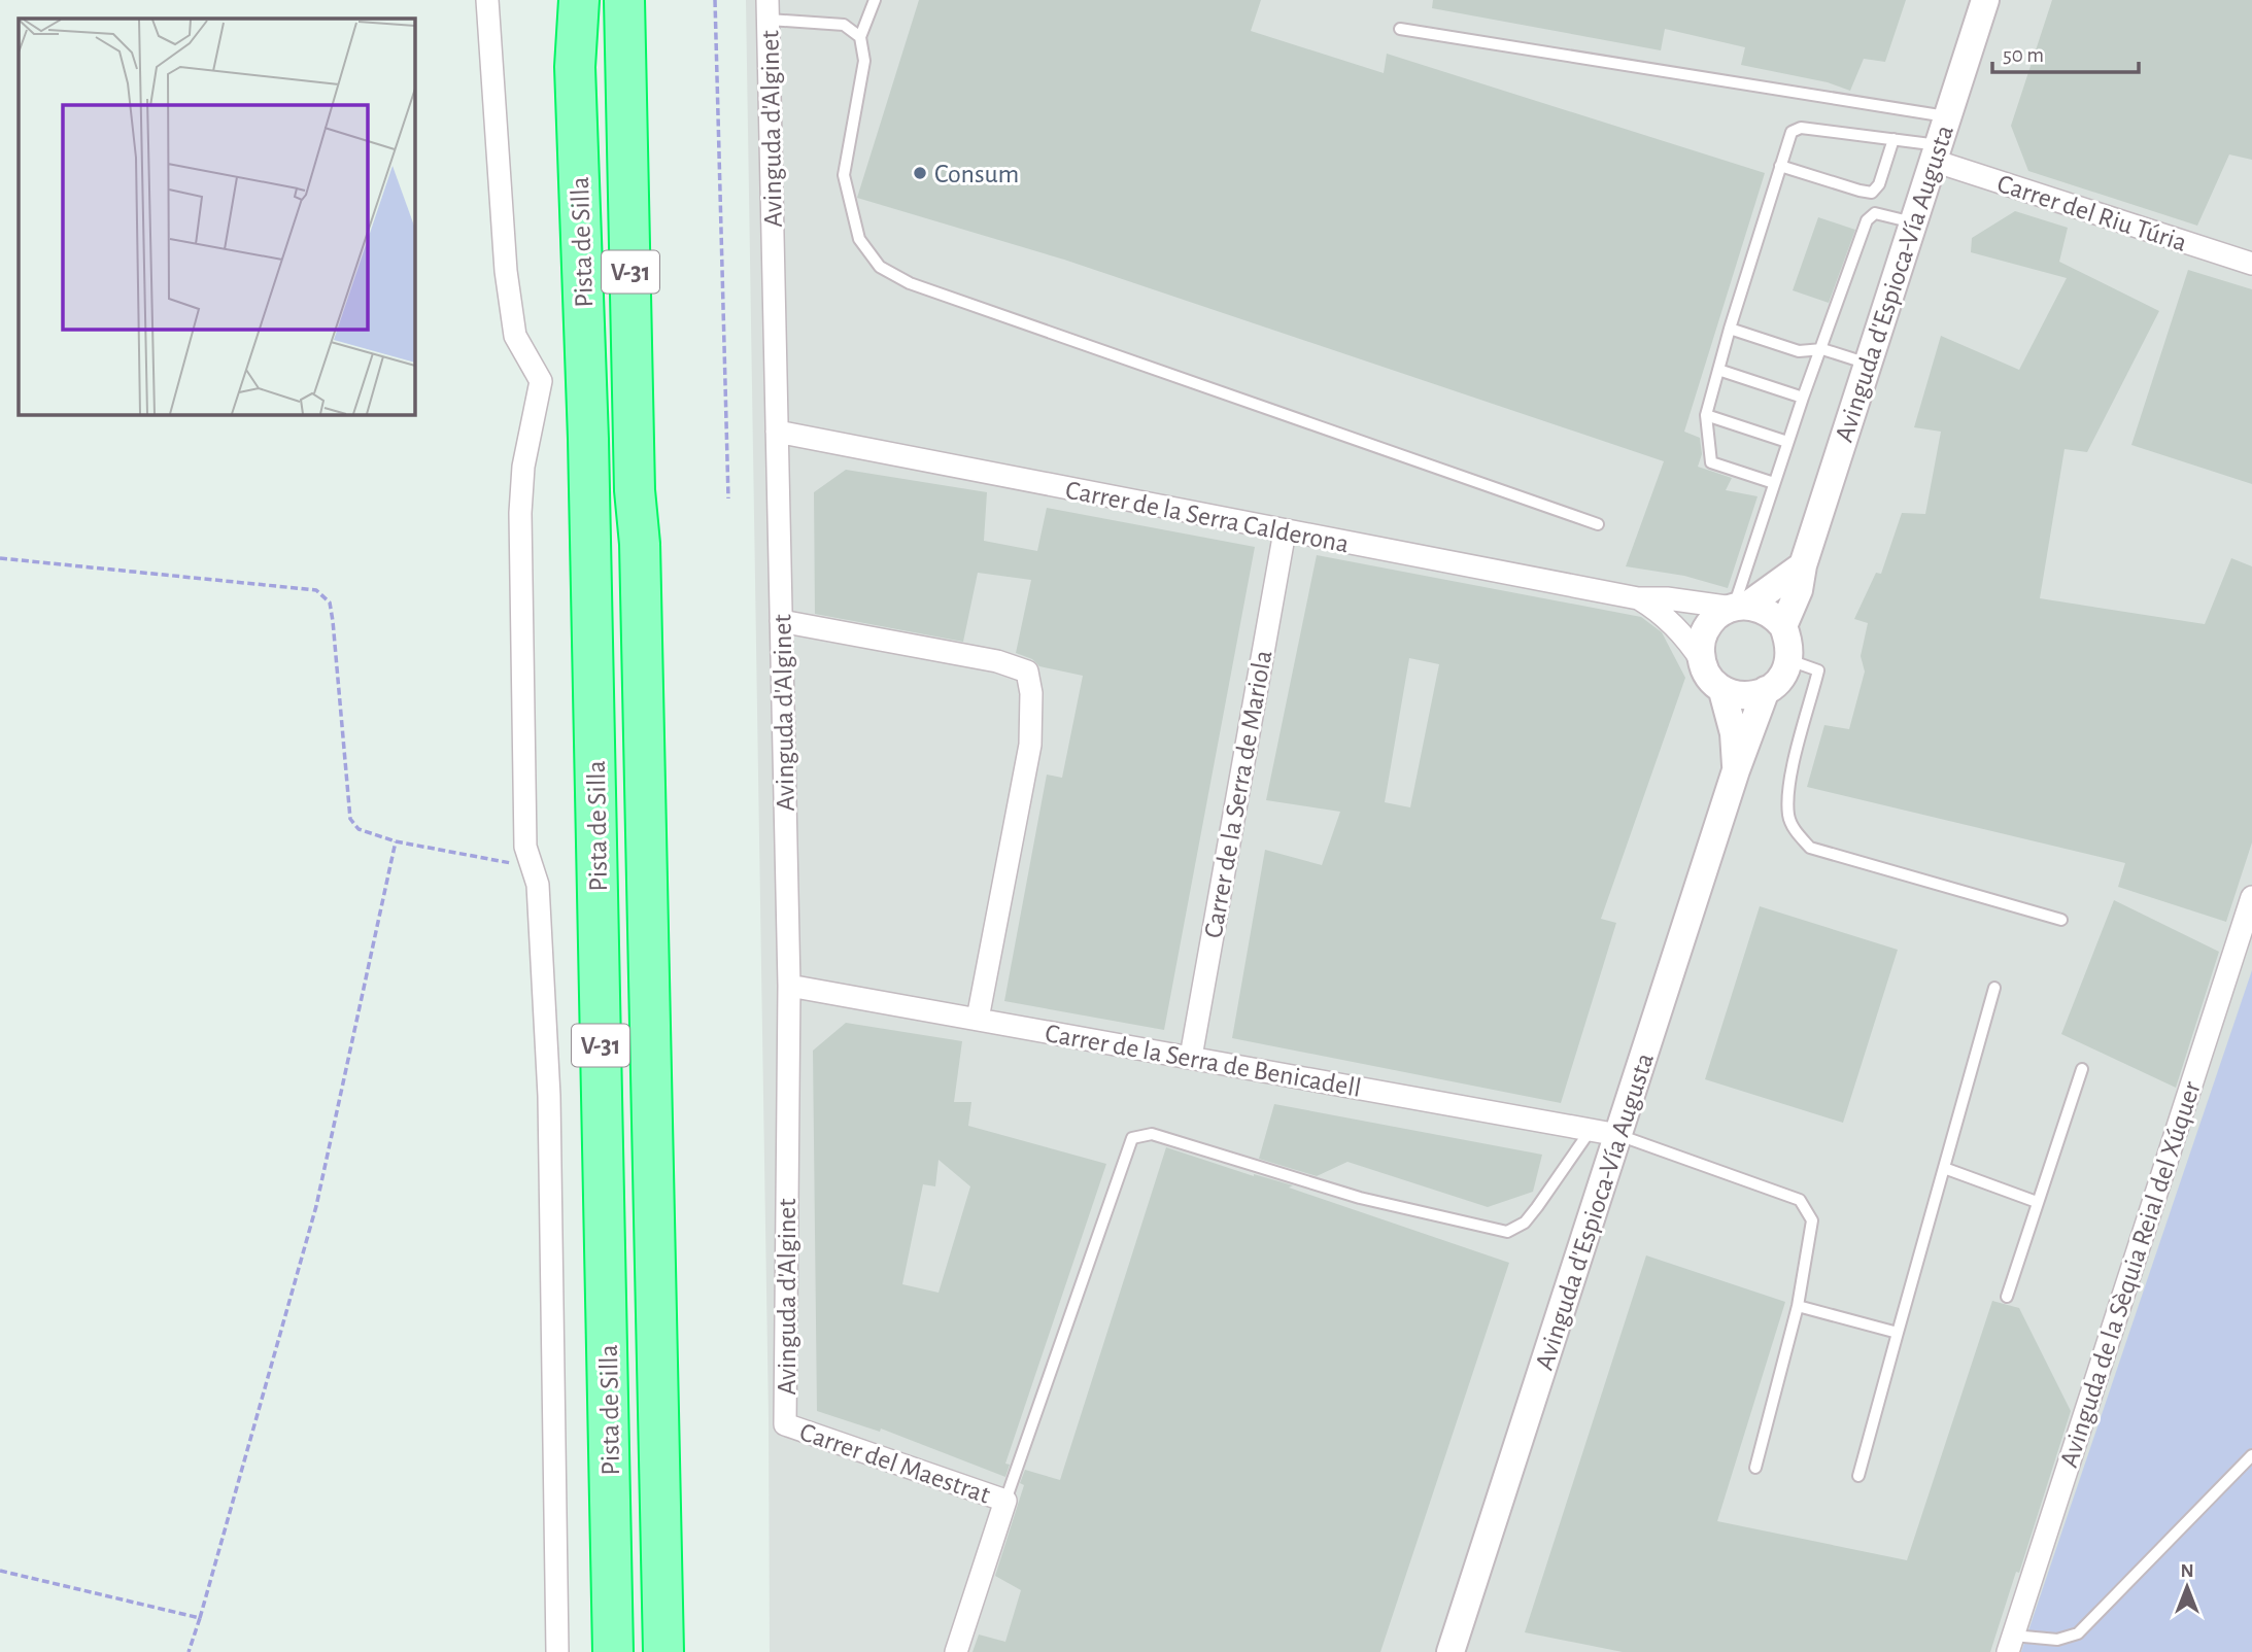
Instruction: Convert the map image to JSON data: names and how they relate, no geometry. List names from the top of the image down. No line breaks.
{"streets":{"highway":["Pista de Silla","V-31"],"street":["Avinguda d'Alginet","Carrer del Riu Túria","Avinguda d'Espioca-Vía Augusta","Carrer de la Serra Calderona","Carrer de la Serra de Mariola","Carrer de la Serra de Benicadell","Avinguda de la Sèquia Reial del Xúquer","Carrer del Maestrat"]},"crossings":[["Avinguda d'Alginet","Carrer de la Serra Calderona"],["Avinguda d'Alginet","Carrer de la Serra de Benicadell"],["Avinguda d'Alginet","Carrer del Maestrat"],["Carrer del Riu Túria","Avinguda d'Espioca-Vía Augusta"],["Avinguda d'Espioca-Vía Augusta","Carrer de la Serra Calderona"],["Avinguda d'Espioca-Vía Augusta","Carrer de la Serra de Benicadell"],["Carrer de la Serra Calderona","Carrer de la Serra de Mariola"],["Carrer de la Serra de Mariola","Carrer de la Serra de Benicadell"]],"places":["Consum"],"scale_bar":"50 m","north":"top"}
